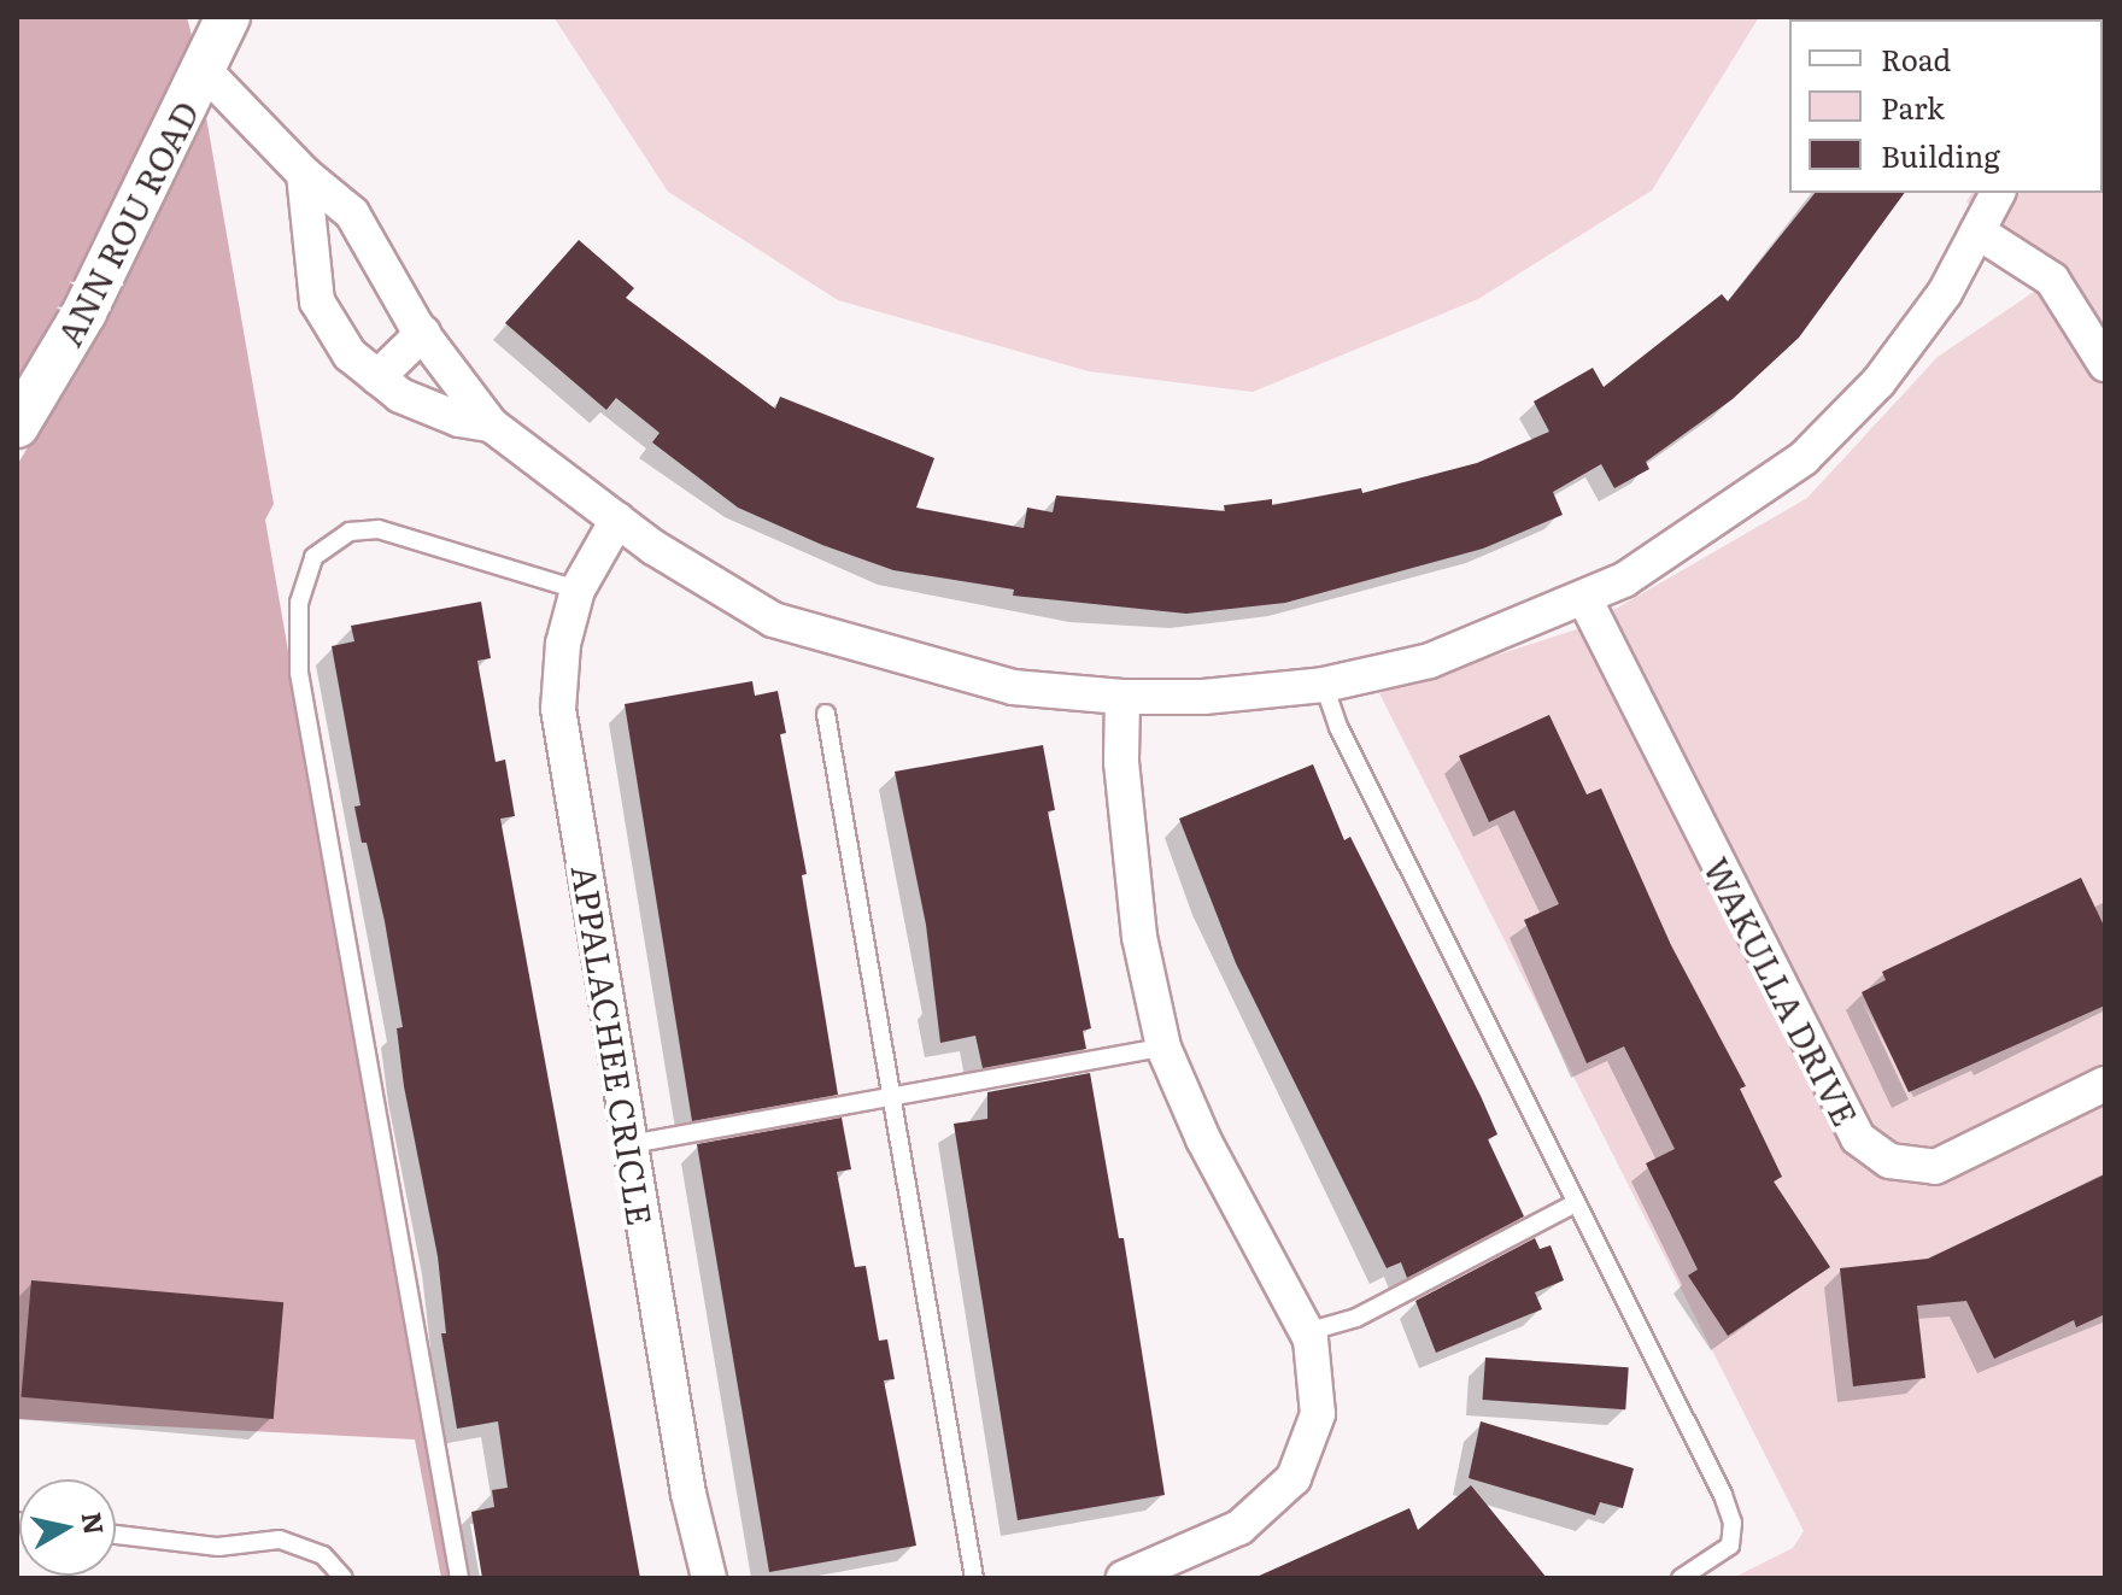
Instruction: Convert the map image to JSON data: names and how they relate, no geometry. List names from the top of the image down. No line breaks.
{"streets":{"street":["ANN ROU ROAD","WAKULLA DRIVE","APPALACHEE CRICLE"]},"legend":["Road","Park","Building"],"north":"right"}
